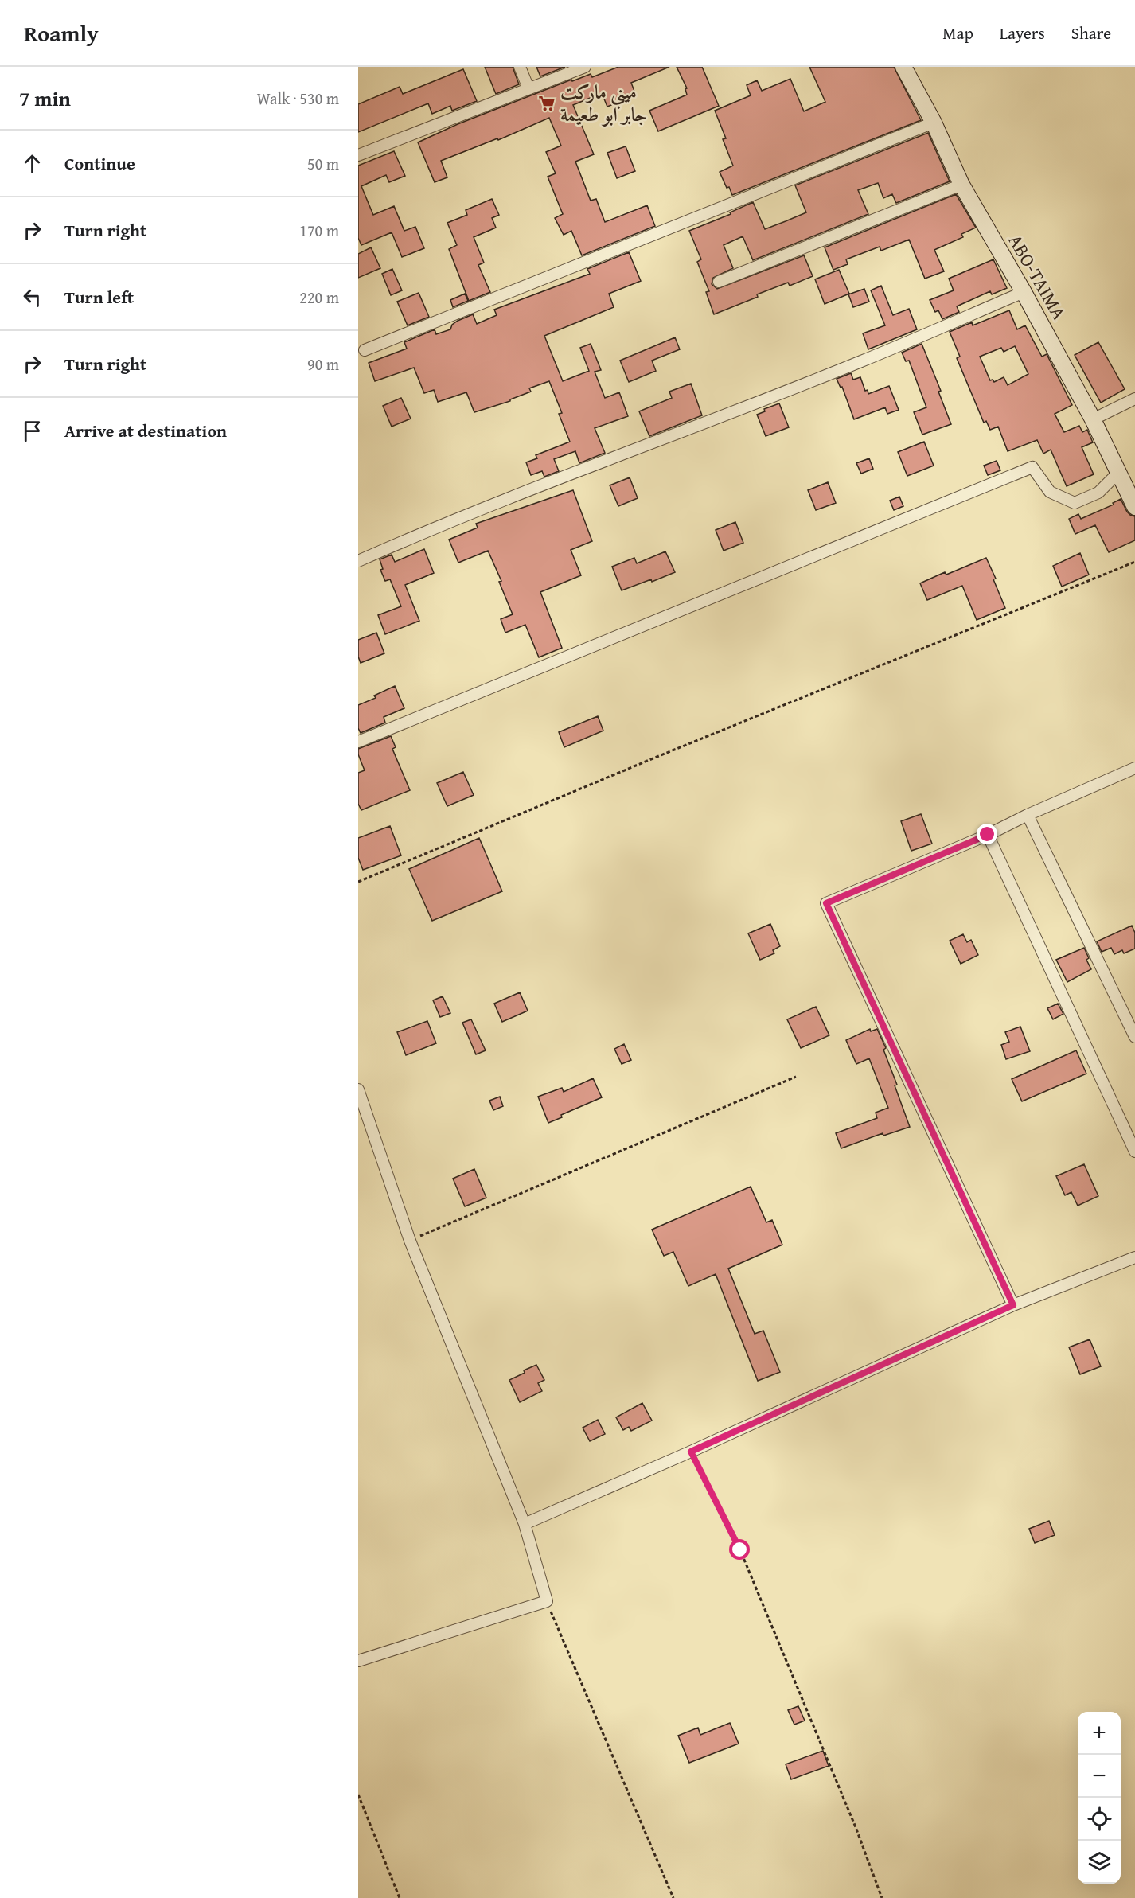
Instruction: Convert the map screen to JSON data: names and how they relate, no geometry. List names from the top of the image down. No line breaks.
{"streets":{"street":["ABO-TAIMA"]},"places":{"supermarket":["ميني ماركت جابر ابو طعيمة"]},"page":{"header":"Roamly","nav":["Map","Layers","Share"],"heading":["7 min","Walk · 530 m"],"list":[["Continue","50 m"],["Turn right","170 m"],["Turn left","220 m"],["Turn right","90 m"],"Arrive at destination"],"map_buttons":["+","−"]}}
